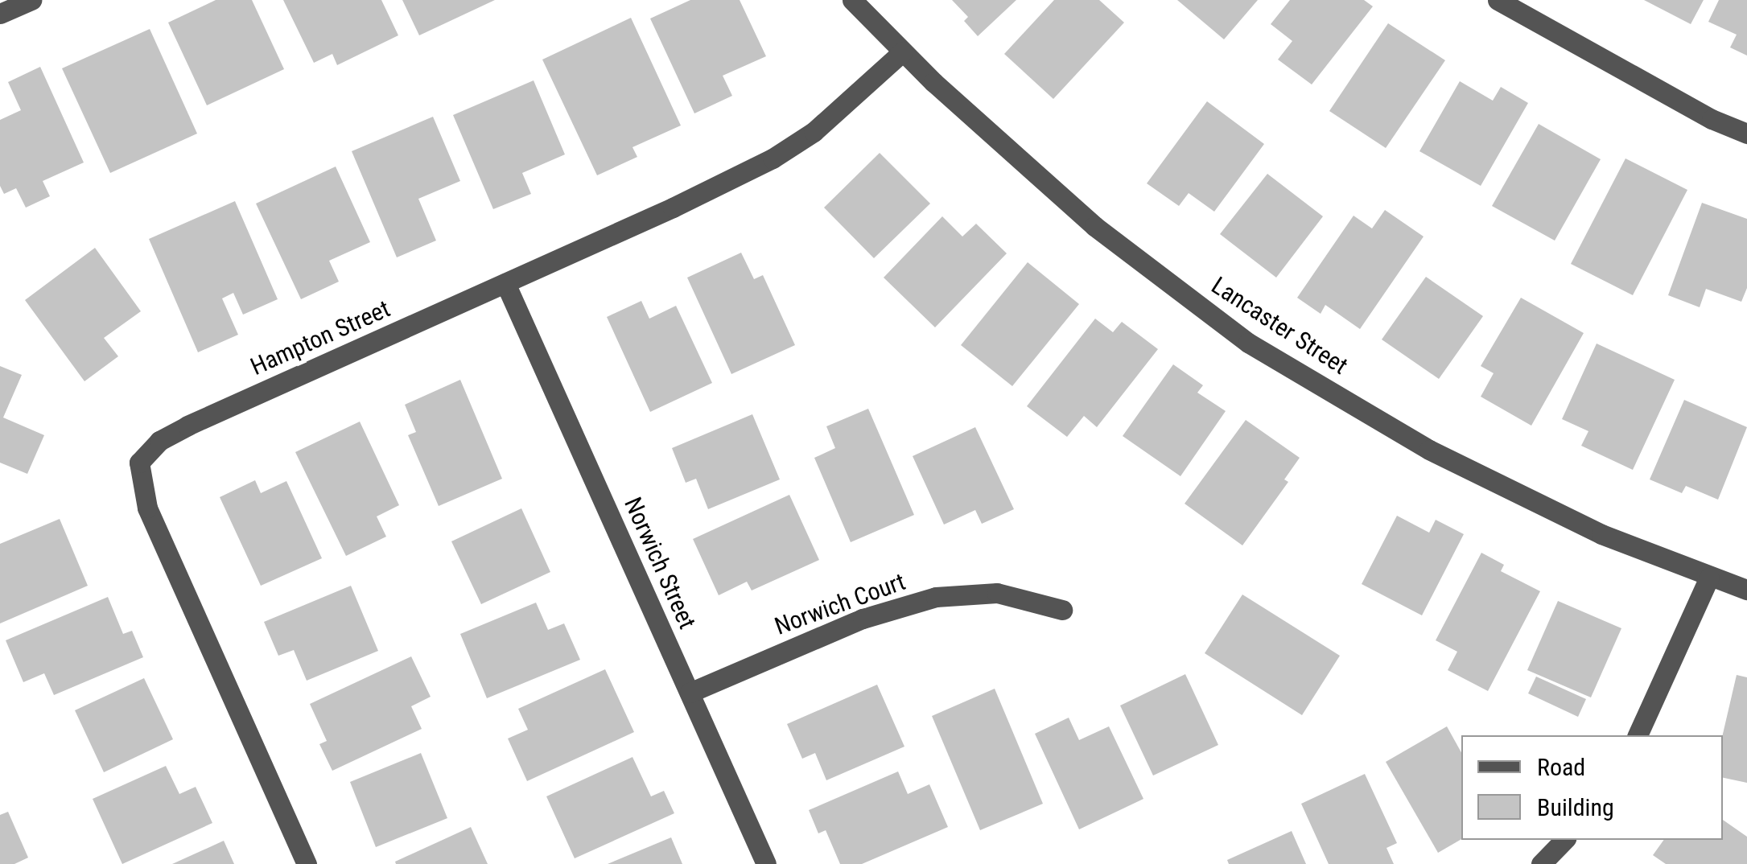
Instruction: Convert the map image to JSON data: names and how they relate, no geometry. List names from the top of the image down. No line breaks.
{"streets":{"street":["Lancaster Street","Hampton Street","Norwich Street","Norwich Court"]},"crossings":[["Lancaster Street","Hampton Street"],["Hampton Street","Norwich Street"],["Norwich Street","Norwich Court"]],"legend":["Road","Building"]}
